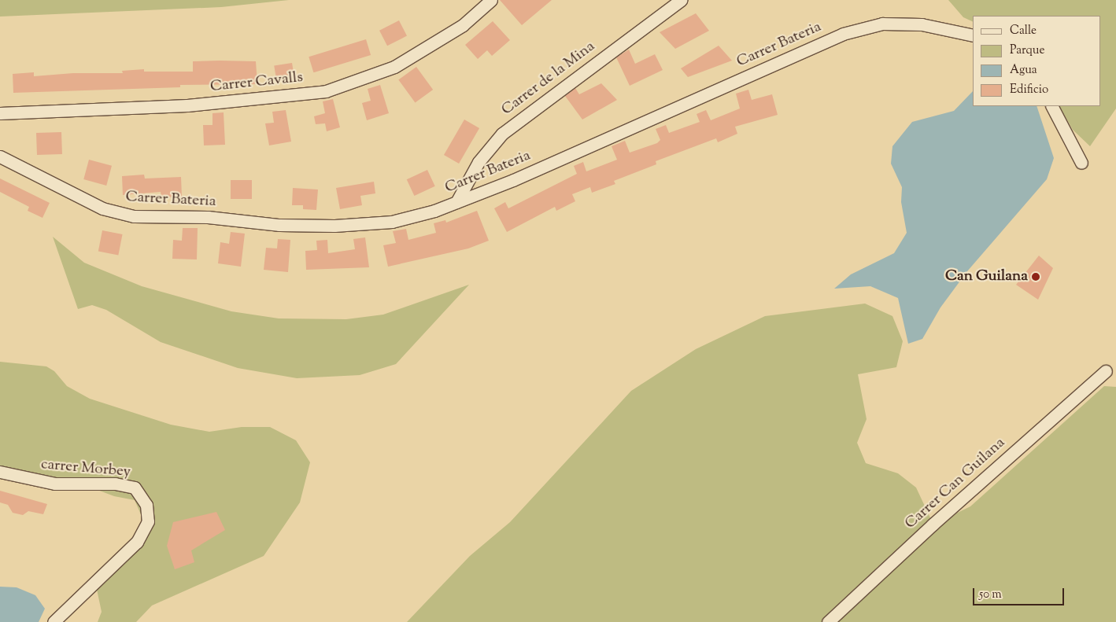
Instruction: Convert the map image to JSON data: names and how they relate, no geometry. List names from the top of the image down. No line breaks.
{"streets":{"street":["Carrer Bateria","Carrer de la Mina","Carrer Cavalls","carrer Morbey","Carrer Can Guilana"]},"crossings":[["Carrer Bateria","Carrer de la Mina"]],"places":["Can Guilana"],"legend":["Calle","Parque","Agua","Edificio"],"scale_bar":"50 m"}
